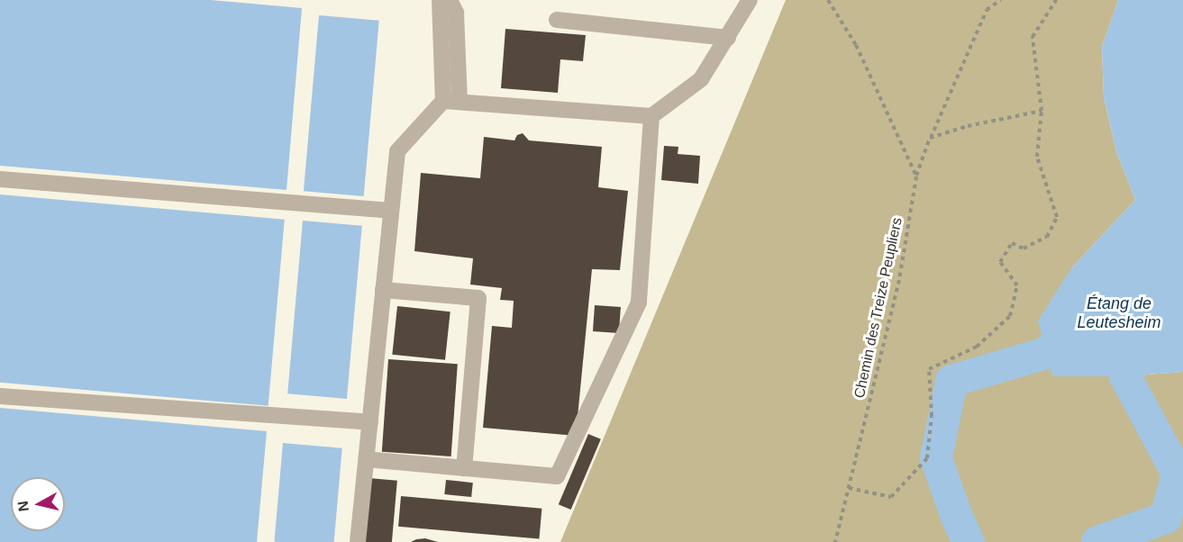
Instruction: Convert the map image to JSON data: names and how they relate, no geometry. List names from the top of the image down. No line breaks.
{"streets":{"path":["Chemin des Treize Peupliers"]},"water":["Étang de Leutesheim"],"north":"left"}
